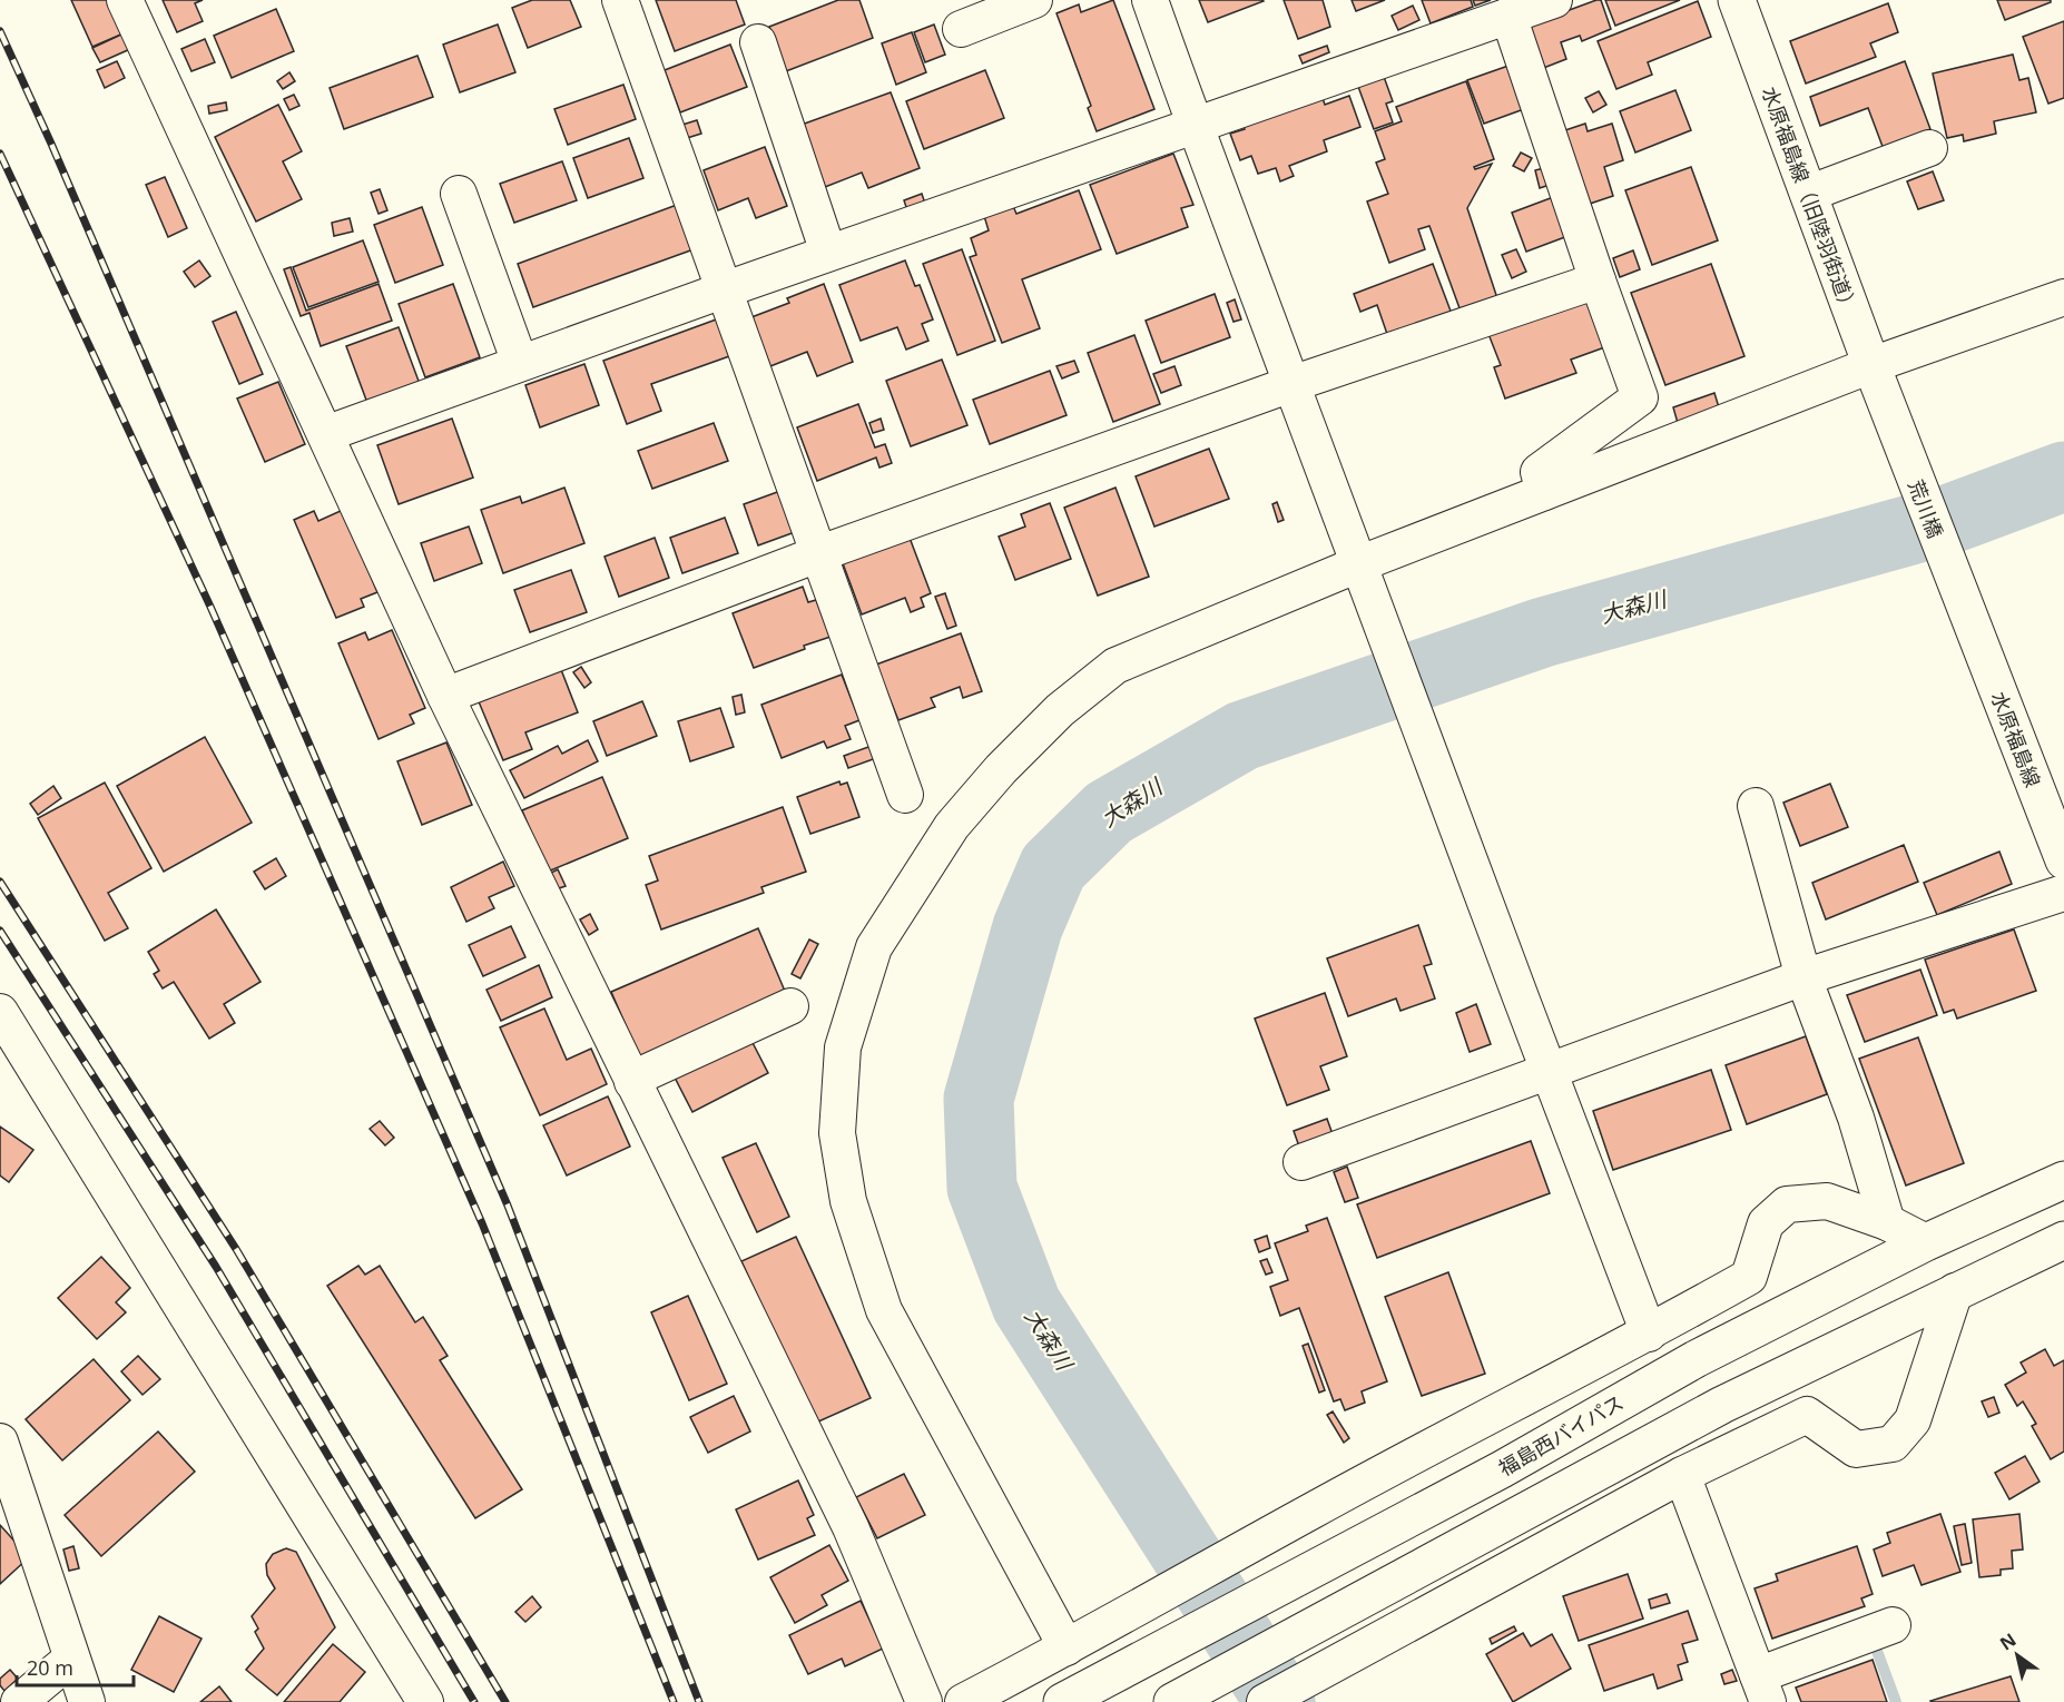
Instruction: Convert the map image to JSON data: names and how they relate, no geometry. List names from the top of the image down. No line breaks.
{"streets":{"main road":["水原福島線（旧陸羽街道）","荒川橋","水原福島線","福島西バイパス"]},"crossings":[["水原福島線（旧陸羽街道）","荒川橋"],["荒川橋","水原福島線"]],"water":["大森川"],"scale_bar":"20 m","north":"top left"}
